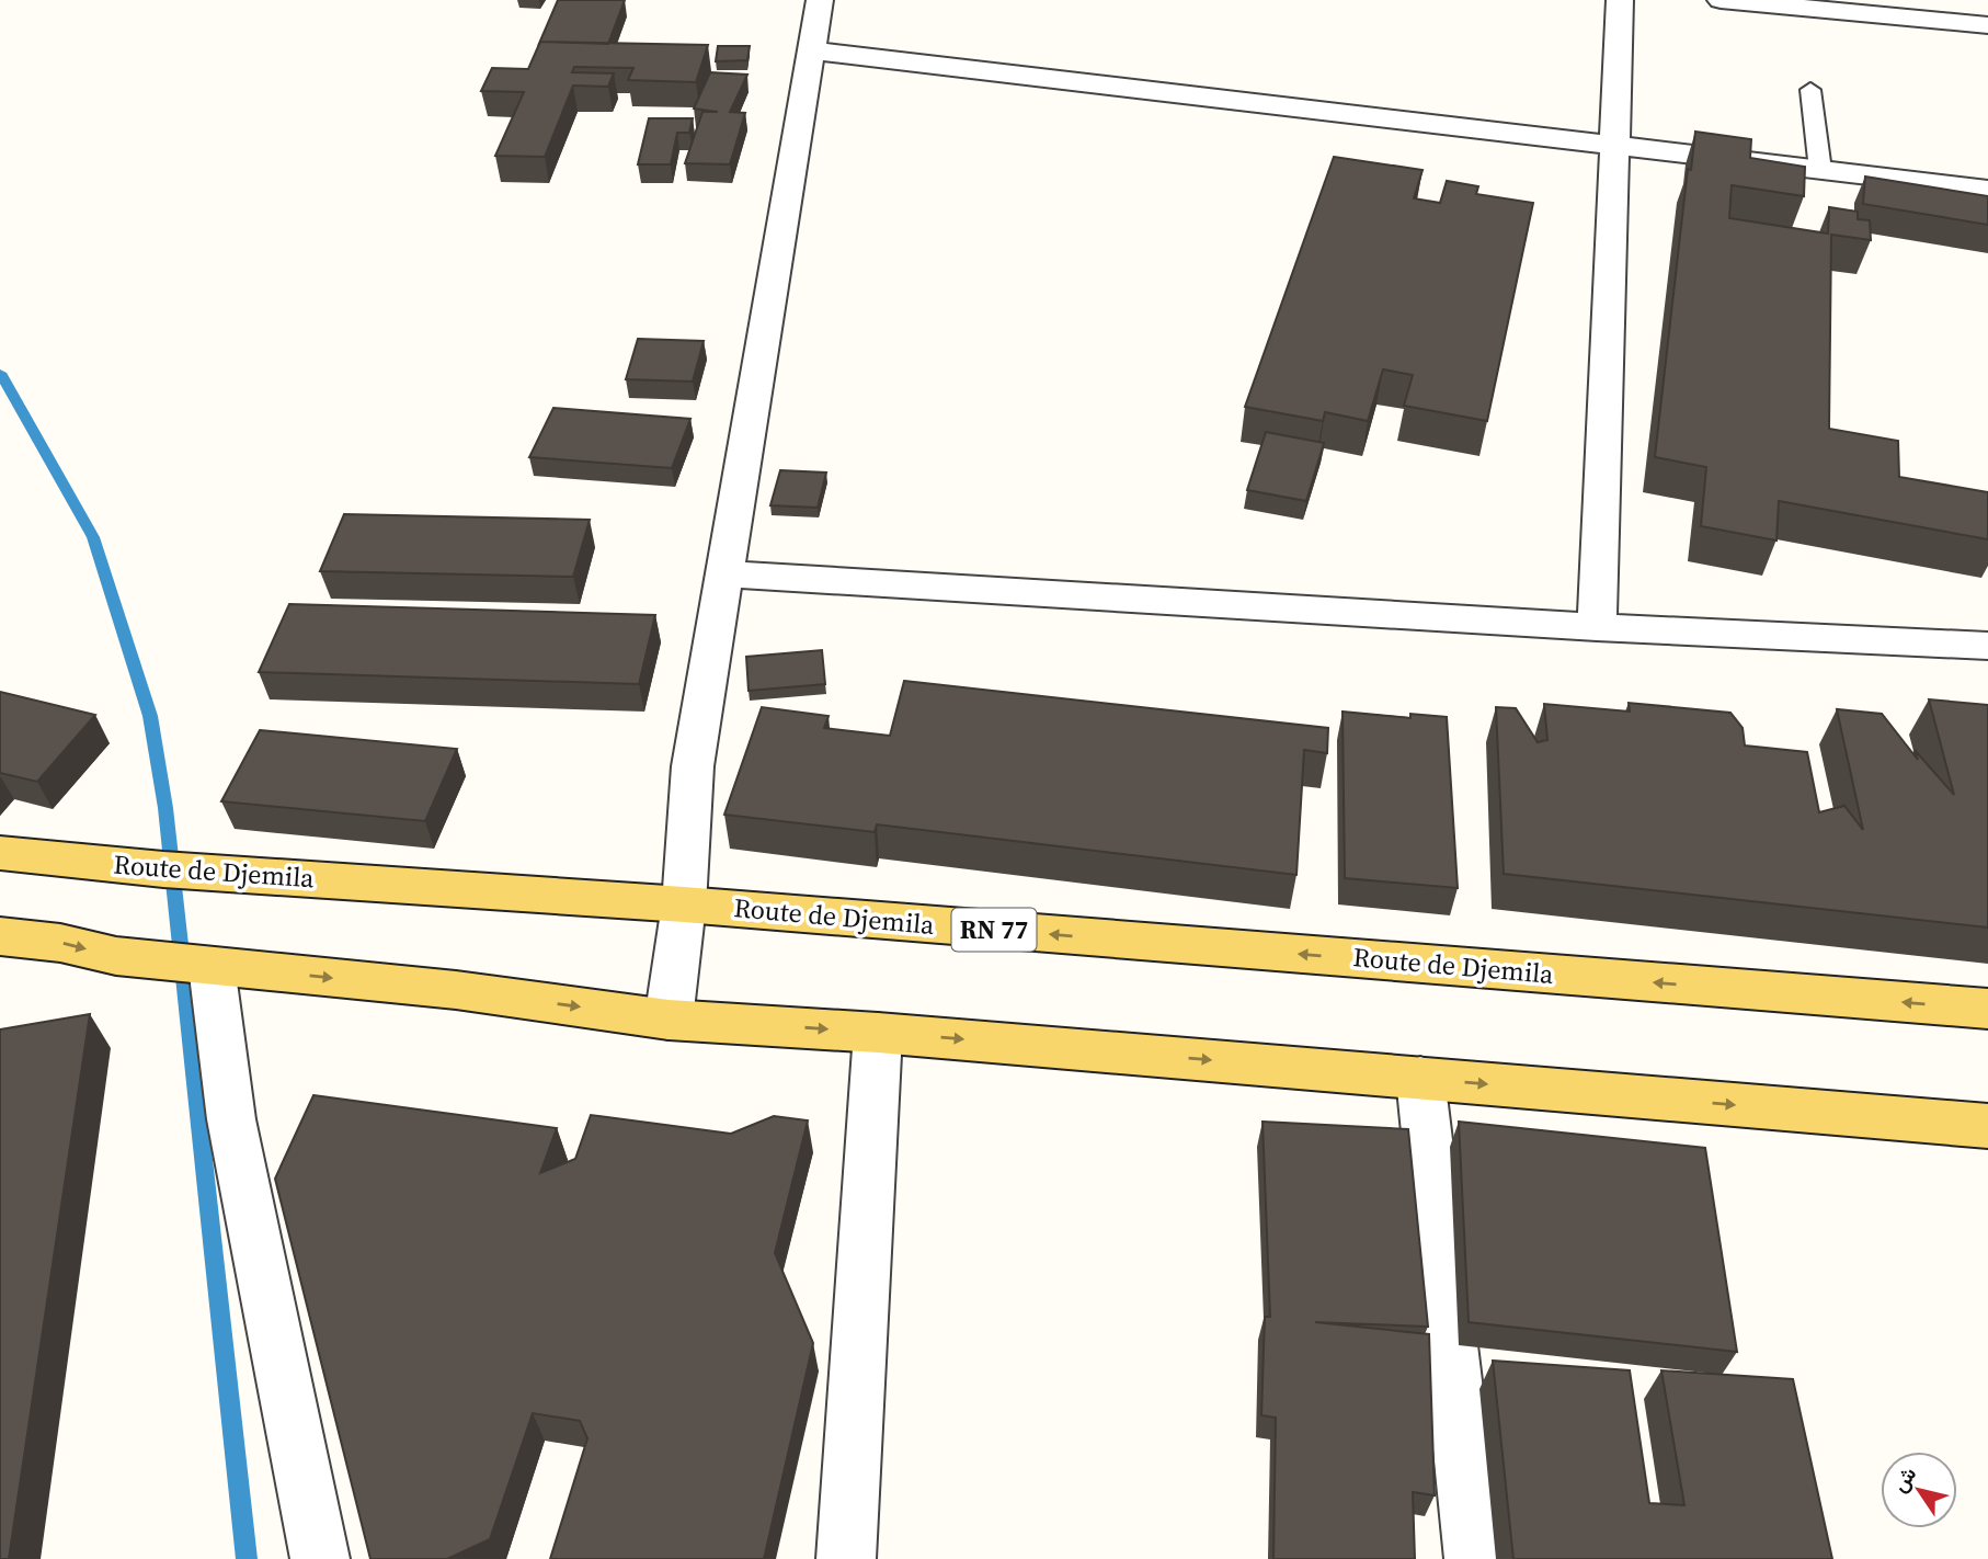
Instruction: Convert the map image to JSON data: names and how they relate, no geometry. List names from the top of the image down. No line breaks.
{"streets":{"main road":["Route de Djemila","RN 77"]},"north":"top left"}
